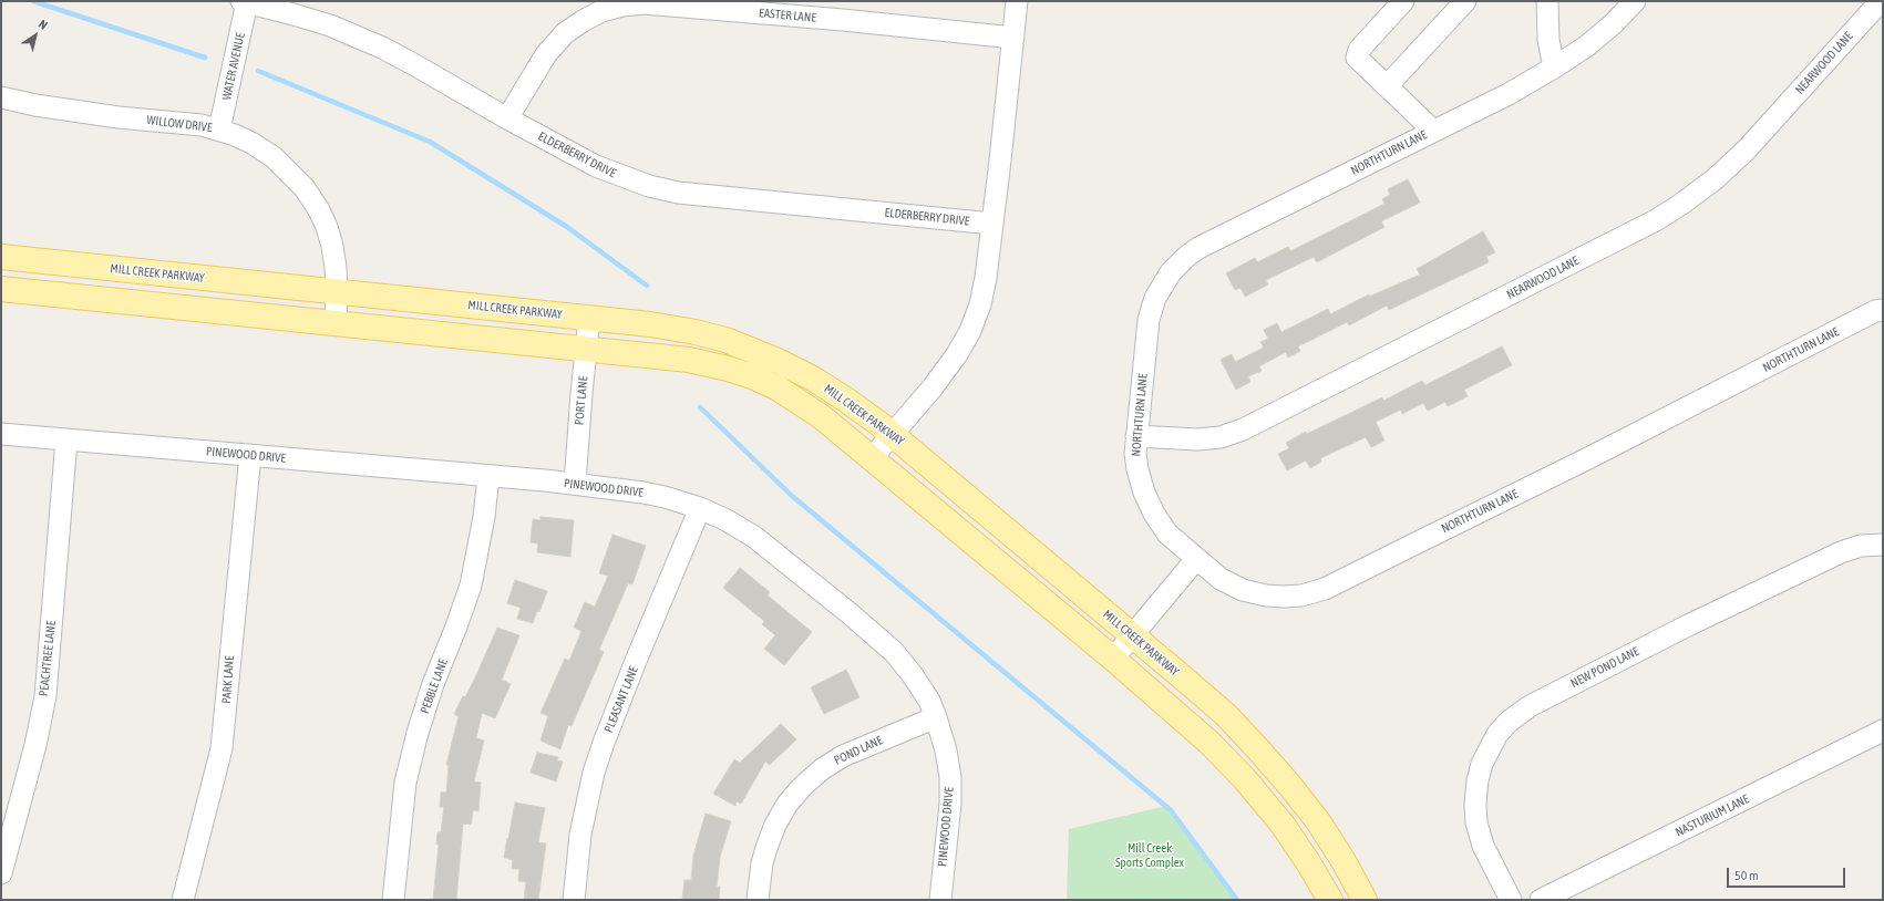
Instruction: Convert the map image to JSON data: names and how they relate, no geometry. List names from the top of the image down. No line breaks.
{"streets":{"main road":["MILL CREEK PARKWAY"],"street":["EASTER LANE","NEARWOOD LANE","WATER AVENUE","WILLOW DRIVE","NORTHTURN LANE","ELDERBERRY DRIVE","PORT LANE","PINEWOOD DRIVE","PEACHTREE LANE","NEW POND LANE","PARK LANE","PEBBLE LANE","PLEASANT LANE","POND LANE","NASTURIUM LANE"]},"crossings":[["EASTER LANE","ELDERBERRY DRIVE"],["NEARWOOD LANE","NORTHTURN LANE"],["WATER AVENUE","WILLOW DRIVE"],["WATER AVENUE","ELDERBERRY DRIVE"],["WILLOW DRIVE","MILL CREEK PARKWAY"],["MILL CREEK PARKWAY","PORT LANE"],["PORT LANE","PINEWOOD DRIVE"],["PINEWOOD DRIVE","PEACHTREE LANE"],["PINEWOOD DRIVE","PARK LANE"],["PINEWOOD DRIVE","PEBBLE LANE"],["PINEWOOD DRIVE","PLEASANT LANE"],["PINEWOOD DRIVE","POND LANE"]],"parks":["Mill Creek Sports Complex"],"scale_bar":"50 m","north":"top right"}
